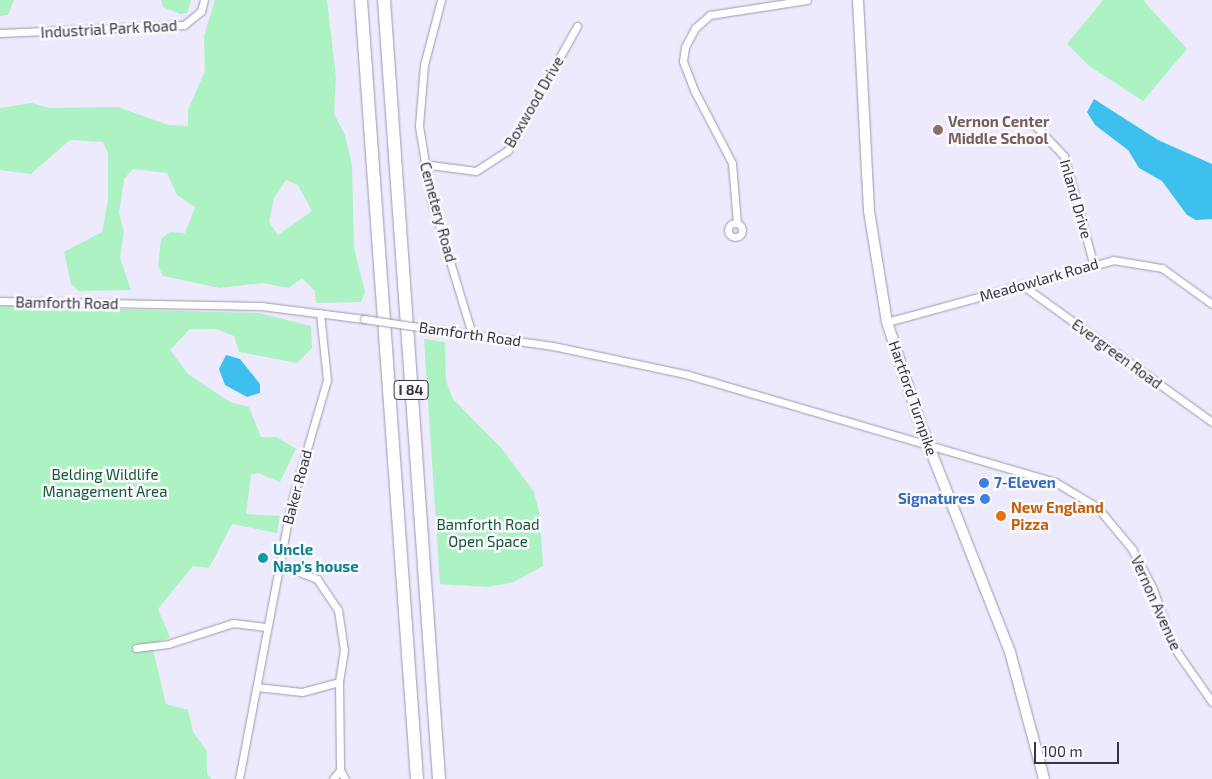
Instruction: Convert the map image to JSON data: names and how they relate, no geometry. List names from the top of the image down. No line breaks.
{"streets":{"highway":["I 84"],"main road":["Hartford Turnpike"],"street":["Industrial Park Road","Boxwood Drive","Inland Drive","Cemetery Road","Meadowlark Road","Bamforth Road","Evergreen Road","Baker Road","Vernon Avenue"]},"crossings":[["Boxwood Drive","Cemetery Road"],["Inland Drive","Meadowlark Road"],["Cemetery Road","Bamforth Road"],["Meadowlark Road","Evergreen Road"],["Meadowlark Road","Hartford Turnpike"],["Bamforth Road","Hartford Turnpike"],["Bamforth Road","Baker Road"],["Bamforth Road","Vernon Avenue"],["Hartford Turnpike","Vernon Avenue"]],"parks":["Belding Wildlife Management Area","Bamforth Road Open Space"],"places":["Vernon Center Middle School","7-Eleven","Signatures","New England Pizza","Uncle Nap's house"],"scale_bar":"100 m"}
